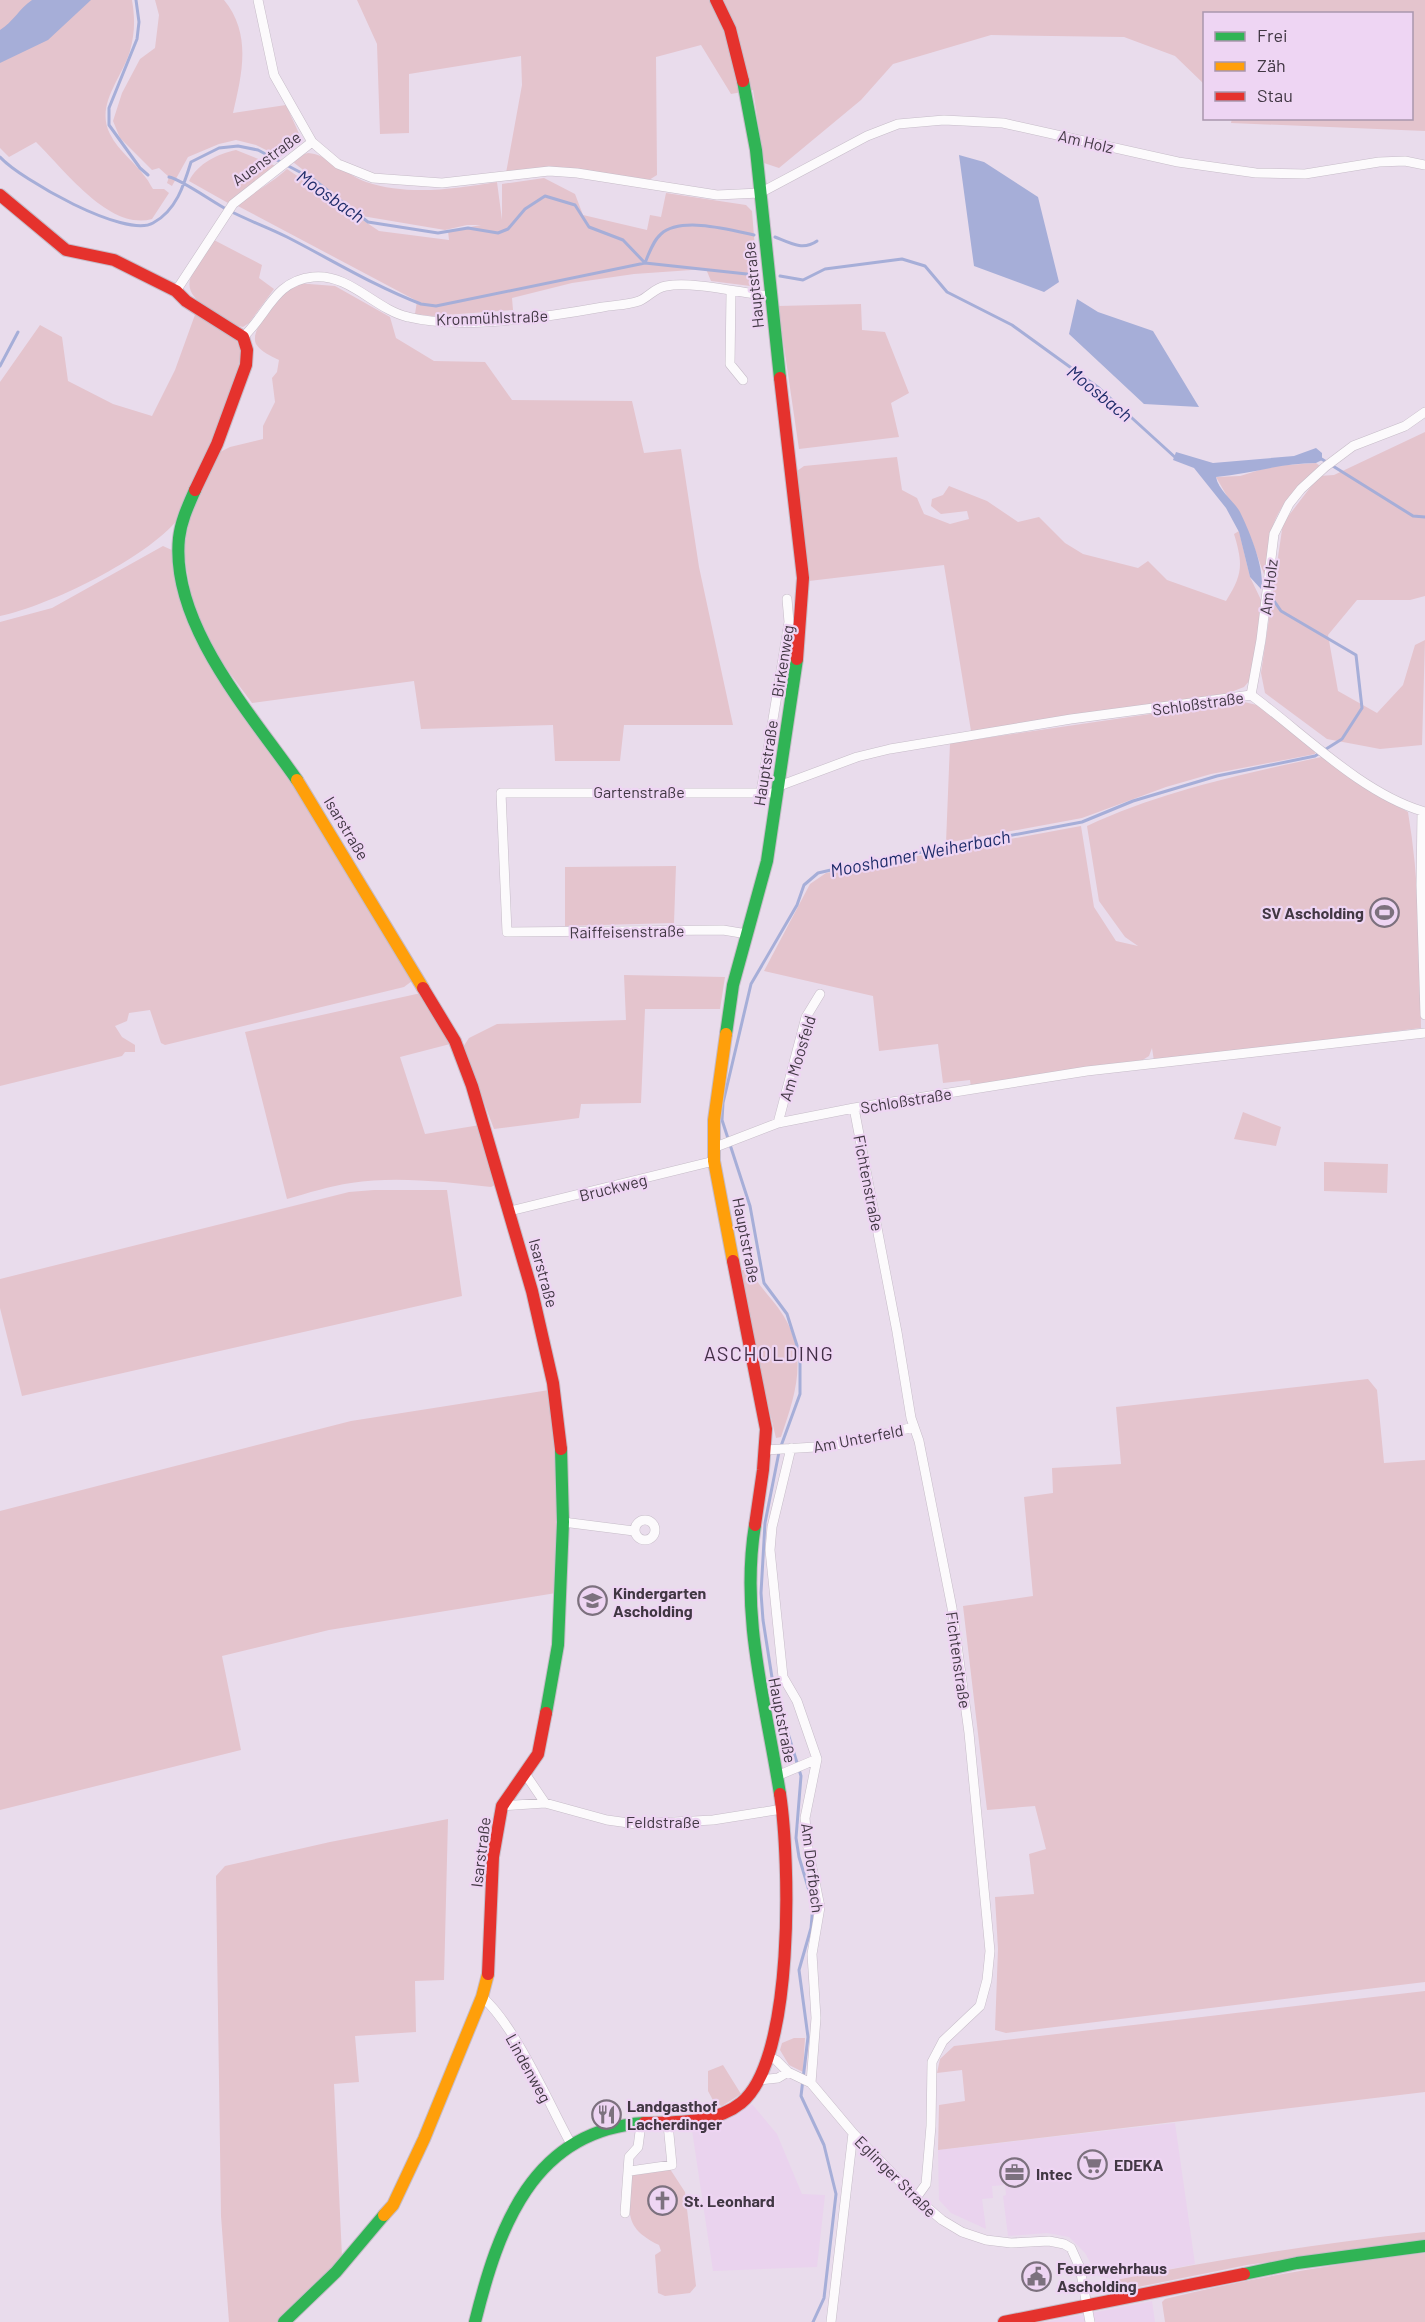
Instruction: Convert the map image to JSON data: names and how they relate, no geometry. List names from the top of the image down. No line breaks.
{"streets":{"main road":["Hauptstraße","Isarstraße"],"street":["Am Holz","Auenstraße","Kronmühlstraße","Birkenweg","Schloßstraße","Gartenstraße","Raiffeisenstraße","Am Moosfeld","Fichtenstraße","Bruckweg","Am Unterfeld","Feldstraße","Am Dorfbach","Lindenweg","Eglinger Straße"]},"crossings":[["Am Holz","Auenstraße"],["Am Holz","Hauptstraße"],["Am Holz","Schloßstraße"],["Auenstraße","Hauptstraße"],["Hauptstraße","Kronmühlstraße"],["Hauptstraße","Schloßstraße"],["Hauptstraße","Gartenstraße"],["Hauptstraße","Raiffeisenstraße"],["Hauptstraße","Bruckweg"],["Hauptstraße","Am Unterfeld"],["Hauptstraße","Feldstraße"],["Hauptstraße","Lindenweg"],["Hauptstraße","Eglinger Straße"],["Kronmühlstraße","Isarstraße"],["Birkenweg","Gartenstraße"],["Schloßstraße","Gartenstraße"],["Schloßstraße","Am Moosfeld"],["Schloßstraße","Fichtenstraße"],["Schloßstraße","Bruckweg"],["Gartenstraße","Raiffeisenstraße"],["Isarstraße","Bruckweg"],["Isarstraße","Feldstraße"],["Isarstraße","Lindenweg"],["Fichtenstraße","Am Unterfeld"],["Fichtenstraße","Eglinger Straße"],["Am Dorfbach","Eglinger Straße"]],"districts":["ASCHOLDING"],"water":["Moosbach","Mooshamer Weiherbach"],"places":{"sports":["SV Ascholding"],"school or university":["Kindergarten Ascholding"],"restaurant":["Landgasthof Lacherdinger"],"supermarket":["EDEKA"],"office":["Intec"],"church":["St. Leonhard"],"public building":["Feuerwehrhaus Ascholding"]},"legend":["Frei","Zäh","Stau"]}
